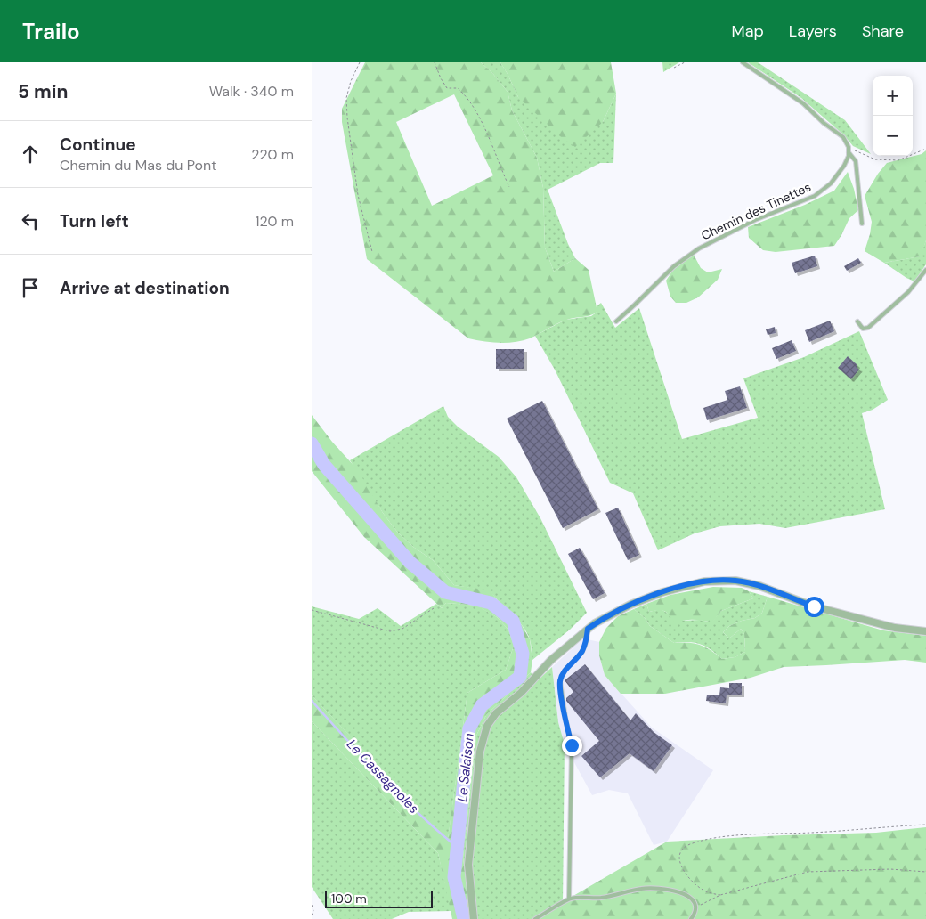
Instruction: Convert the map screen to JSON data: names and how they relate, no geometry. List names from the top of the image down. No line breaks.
{"streets":{"lane":["Chemin des Tinettes"]},"water":["Le Salaison","Le Cassagnoles"],"scale_bar":"100 m","page":{"header":"Trailo","nav":["Map","Layers","Share"],"heading":["5 min","Walk · 340 m"],"map_buttons":["+","−"],"list":[["Continue","Chemin du Mas du Pont","220 m"],["Turn left","120 m"],"Arrive at destination"],"scale":"100 m"}}
